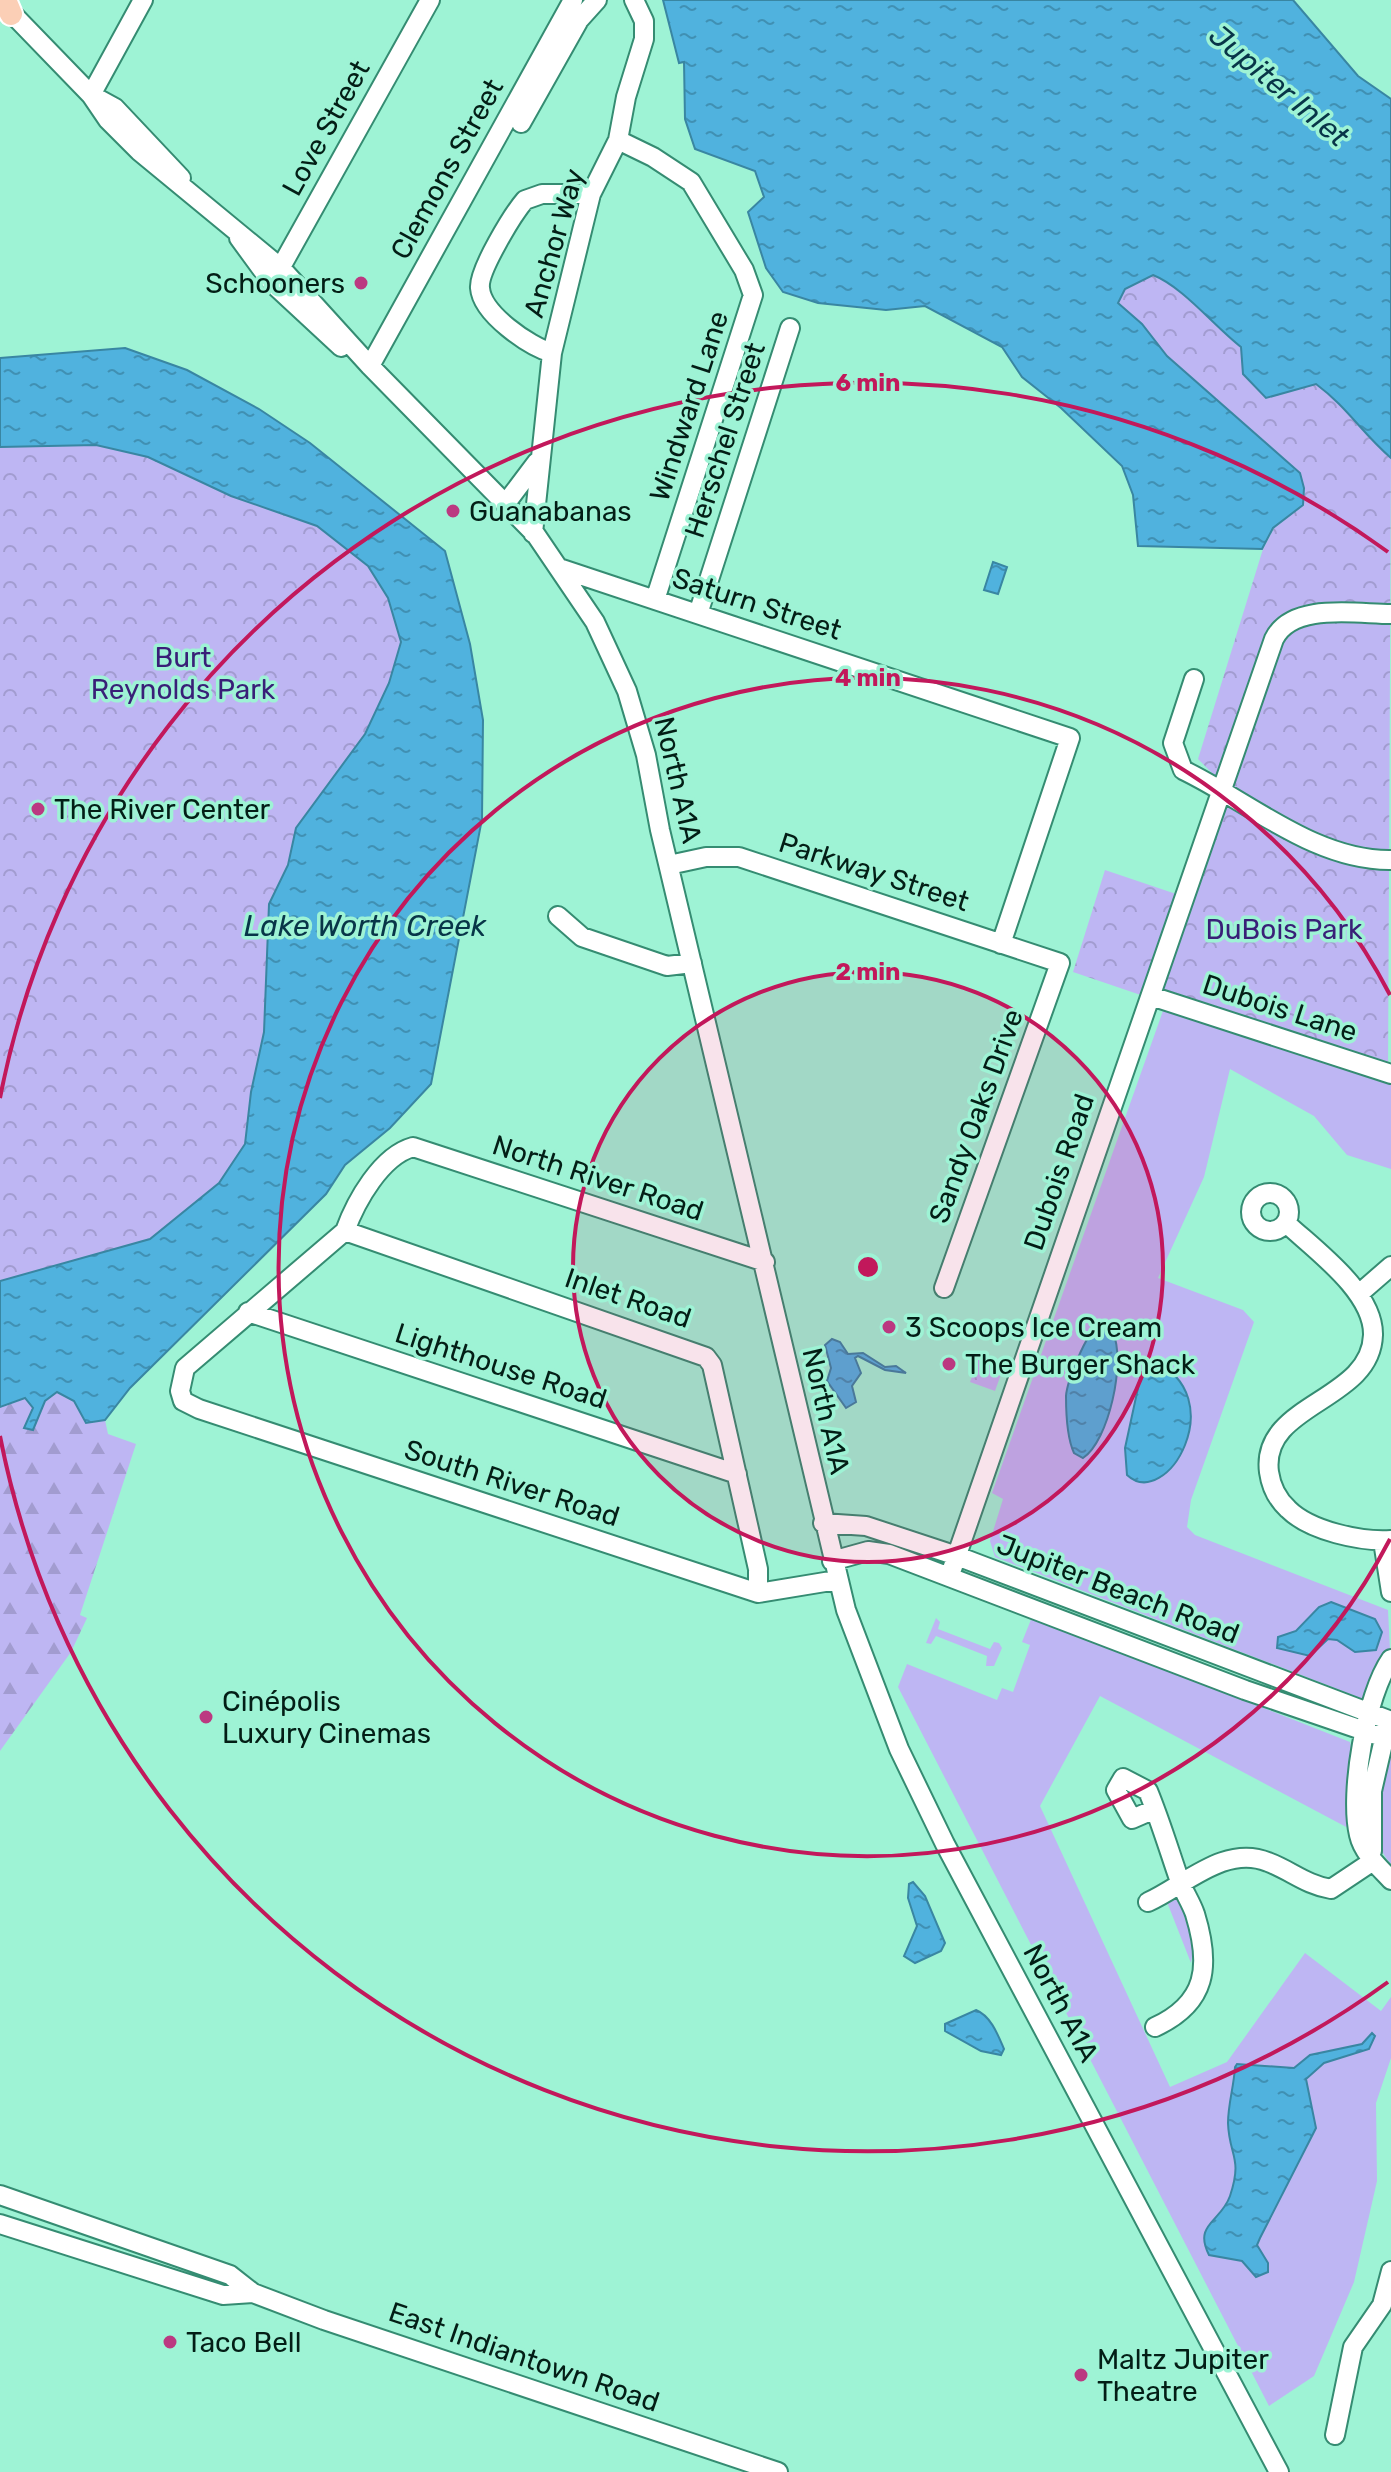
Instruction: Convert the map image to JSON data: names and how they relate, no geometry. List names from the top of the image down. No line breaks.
{"streets":{"street":["Love Street","Clemons Street","Anchor Way","Windward Lane","Herschel Street","Saturn Street","North A1A","Parkway Street","Dubois Lane","Sandy Oaks Drive","Dubois Road","North River Road","Inlet Road","Lighthouse Road","South River Road","Jupiter Beach Road","East Indiantown Road"]},"crossings":[["Love Street","North A1A"],["Clemons Street","North A1A"],["Anchor Way","Windward Lane"],["Anchor Way","North A1A"],["Windward Lane","Saturn Street"],["Herschel Street","Saturn Street"],["Saturn Street","North A1A"],["Saturn Street","Parkway Street"],["North A1A","Parkway Street"],["North A1A","North River Road"],["North A1A","South River Road"],["North A1A","Jupiter Beach Road"],["Parkway Street","Sandy Oaks Drive"],["Dubois Lane","Dubois Road"],["Dubois Road","Jupiter Beach Road"],["North River Road","Inlet Road"],["Inlet Road","Lighthouse Road"],["Inlet Road","South River Road"],["Lighthouse Road","South River Road"]],"water":["Jupiter Inlet","Lake Worth Creek"],"parks":["Burt Reynolds Park","DuBois Park"],"places":["Schooners","Guanabanas","The River Center","3 Scoops Ice Cream","The Burger Shack","Cinépolis Luxury Cinemas","Taco Bell","Maltz Jupiter Theatre"],"rings":["6 min","4 min","2 min"]}
